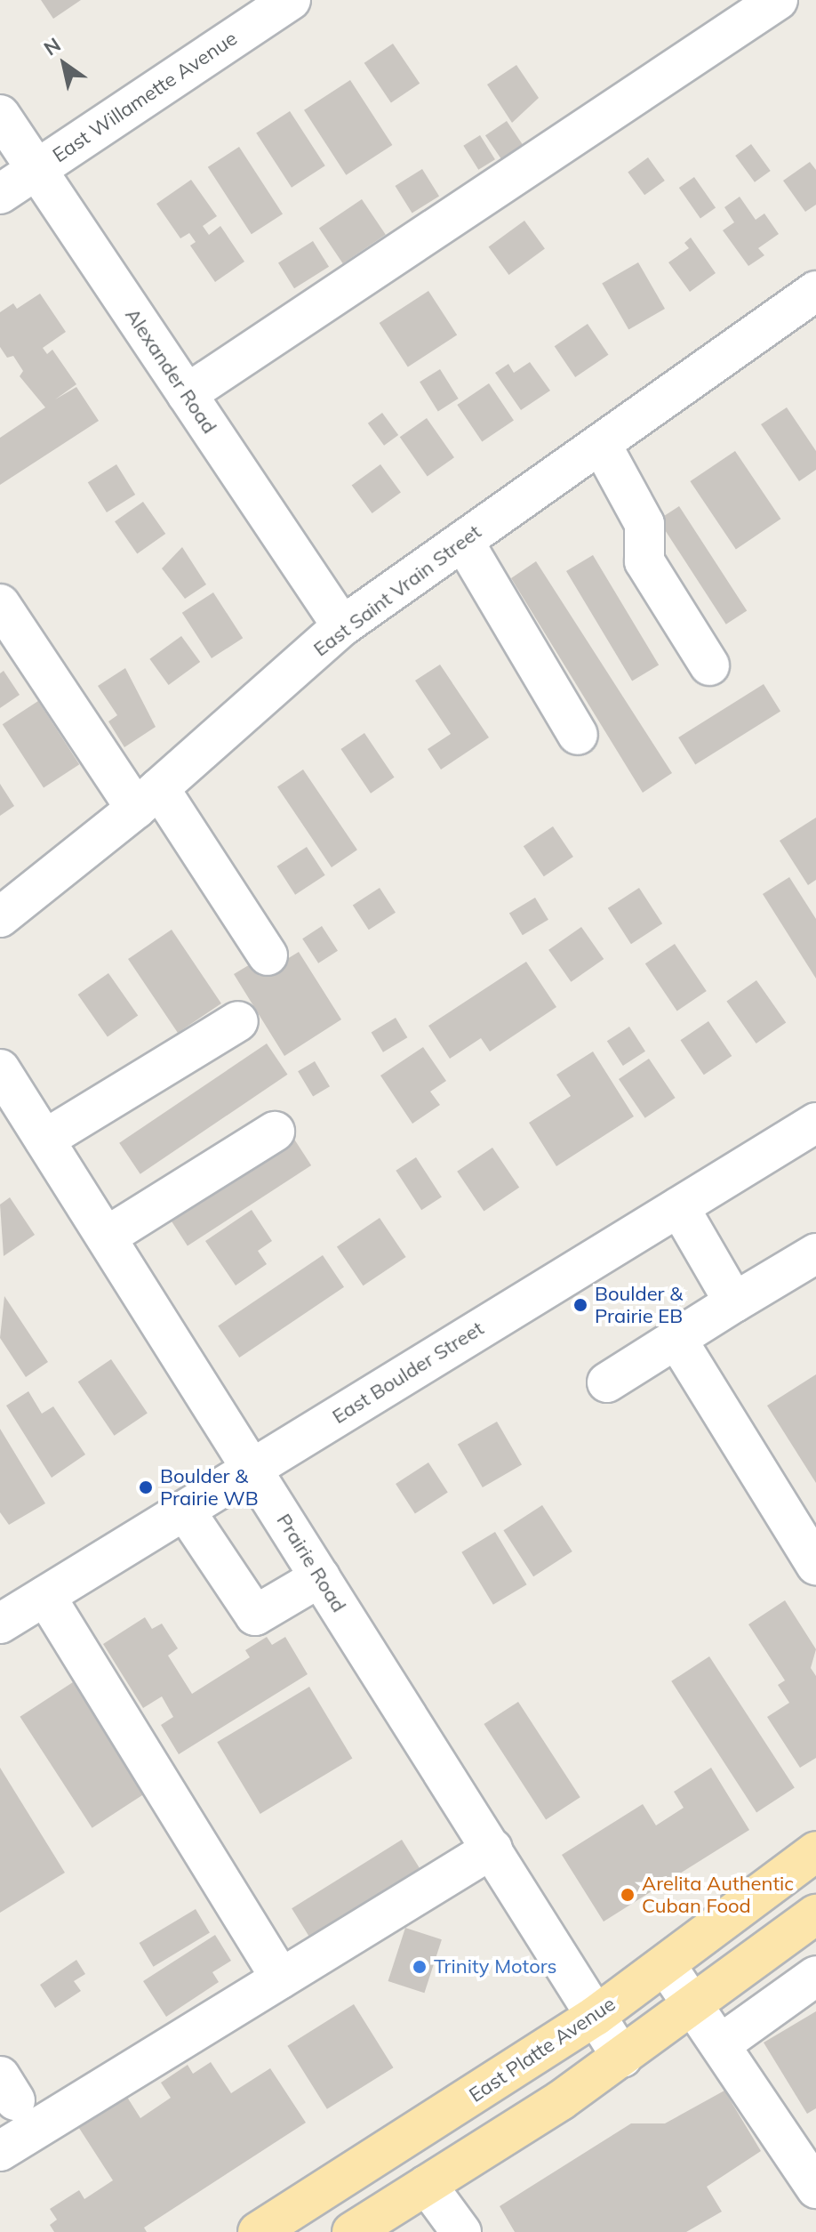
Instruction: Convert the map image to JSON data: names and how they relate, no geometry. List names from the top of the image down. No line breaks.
{"streets":{"main road":["East Platte Avenue"],"street":["East Willamette Avenue","Alexander Road","East Saint Vrain Street","East Boulder Street","Prairie Road"]},"crossings":[["East Willamette Avenue","Alexander Road"],["Alexander Road","East Saint Vrain Street"],["East Boulder Street","Prairie Road"],["Prairie Road","East Platte Avenue"]],"places":["Boulder & Prairie EB","Boulder & Prairie WB","Arelita Authentic Cuban Food","Trinity Motors"],"north":"top left"}
